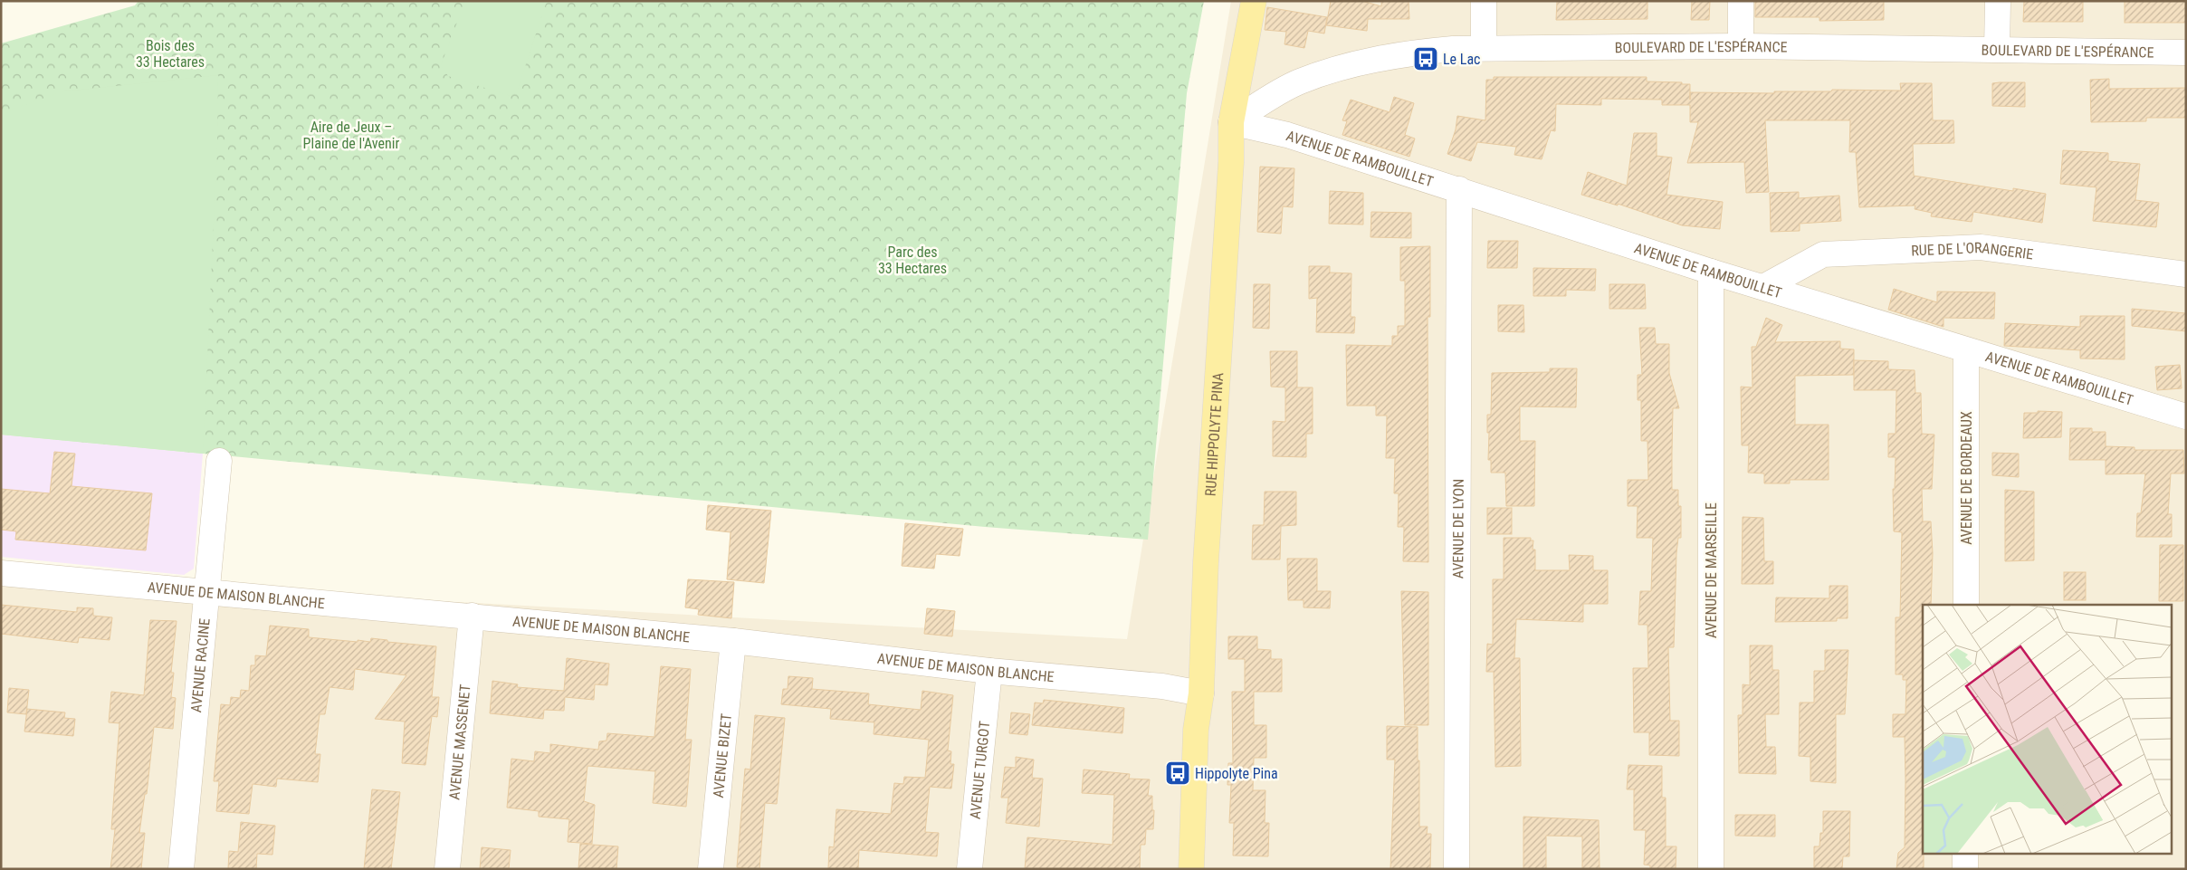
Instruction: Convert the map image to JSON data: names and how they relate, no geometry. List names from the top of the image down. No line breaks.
{"streets":{"main road":["RUE HIPPOLYTE PINA"],"street":["BOULEVARD DE L'ESPÉRANCE","AVENUE DE RAMBOUILLET","RUE DE L'ORANGERIE","AVENUE DE BORDEAUX","AVENUE DE LYON","AVENUE DE MARSEILLE","AVENUE DE MAISON BLANCHE","AVENUE RACINE","AVENUE MASSENET","AVENUE BIZET","AVENUE TURGOT"]},"crossings":[["BOULEVARD DE L'ESPÉRANCE","AVENUE DE RAMBOUILLET"],["BOULEVARD DE L'ESPÉRANCE","RUE HIPPOLYTE PINA"],["AVENUE DE RAMBOUILLET","RUE DE L'ORANGERIE"],["AVENUE DE RAMBOUILLET","RUE HIPPOLYTE PINA"],["AVENUE DE RAMBOUILLET","AVENUE DE BORDEAUX"],["AVENUE DE RAMBOUILLET","AVENUE DE LYON"],["AVENUE DE RAMBOUILLET","AVENUE DE MARSEILLE"],["RUE HIPPOLYTE PINA","AVENUE DE MAISON BLANCHE"],["AVENUE DE MAISON BLANCHE","AVENUE RACINE"],["AVENUE DE MAISON BLANCHE","AVENUE MASSENET"],["AVENUE DE MAISON BLANCHE","AVENUE BIZET"],["AVENUE DE MAISON BLANCHE","AVENUE TURGOT"]],"parks":["Bois des 33 Hectares","Aire de Jeux – Plaine de l'Avenir","Parc des 33 Hectares"],"places":{"bus stop":["Le Lac","Hippolyte Pina"]}}
